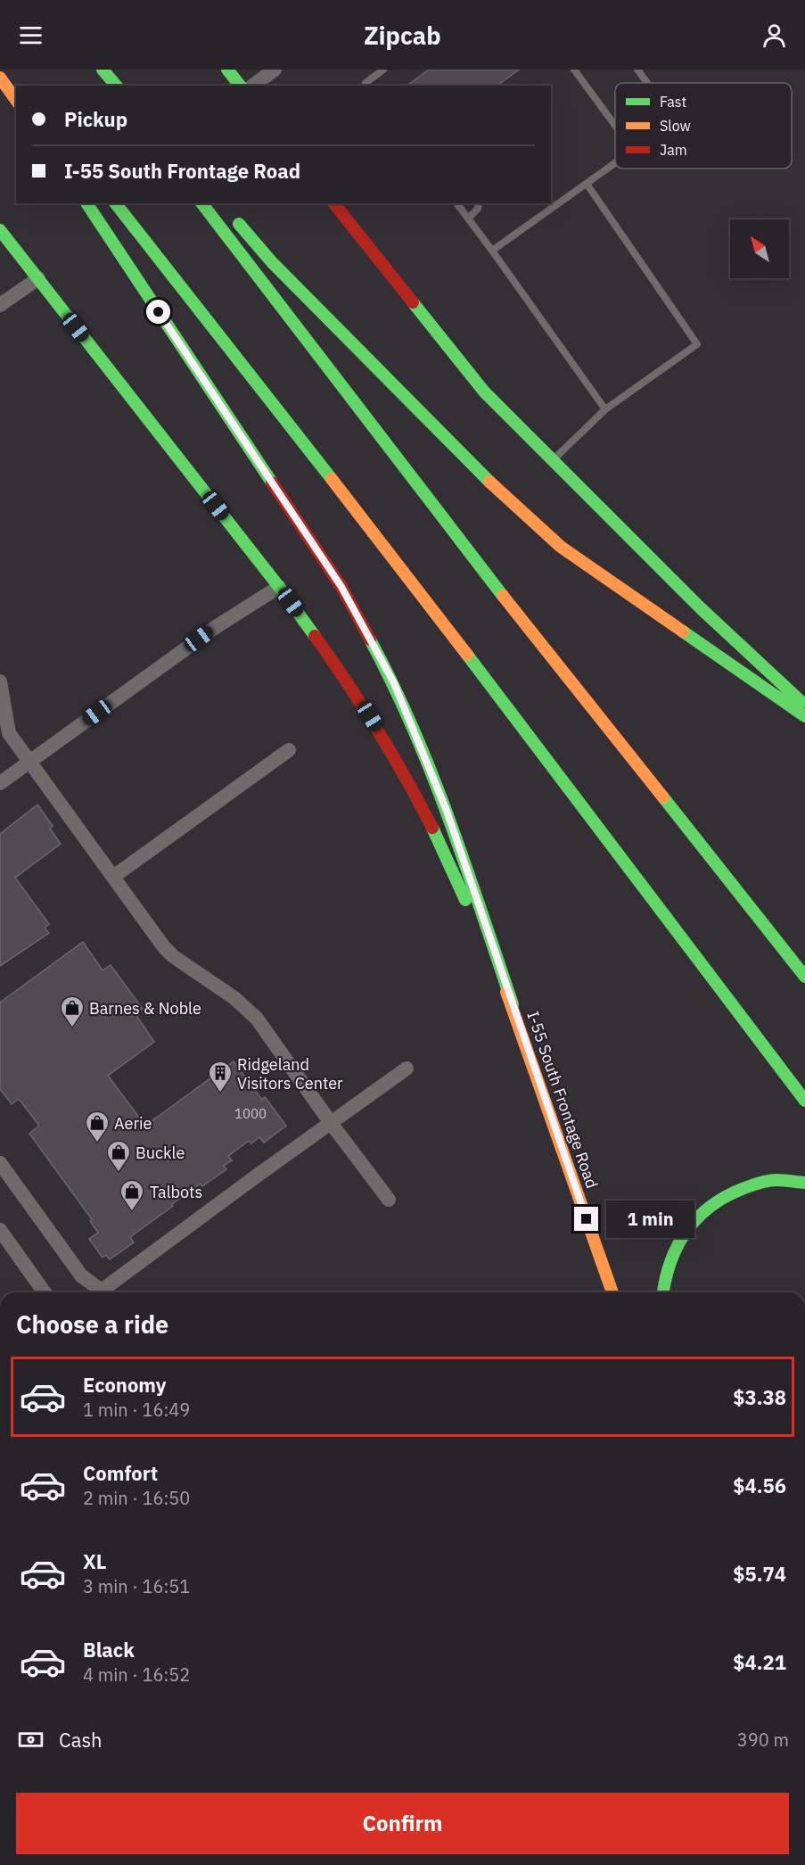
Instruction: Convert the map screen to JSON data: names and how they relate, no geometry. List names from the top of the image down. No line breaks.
{"streets":{"main road":["I-55 South Frontage Road"]},"places":{"shop":["Barnes & Noble","Aerie","Buckle","Talbots"],"building":["Ridgeland Visitors Center"]},"house_numbers":["1000"],"legend":["Fast","Slow","Jam"],"north":"top left","page":{"header":"Zipcab","banner":["Pickup","I-55 South Frontage Road"],"bubble":"1 min","heading":"Choose a ride","list":[{"name":"Economy","note":"1 min · 16:49","value":"$3.38"},{"name":"Comfort","note":"2 min · 16:50","value":"$4.56"},{"name":"XL","note":"3 min · 16:51","value":"$5.74"},{"name":"Black","note":"4 min · 16:52","value":"$4.21"}],"pay":["Cash","390 m"],"buttons":"Confirm"}}
